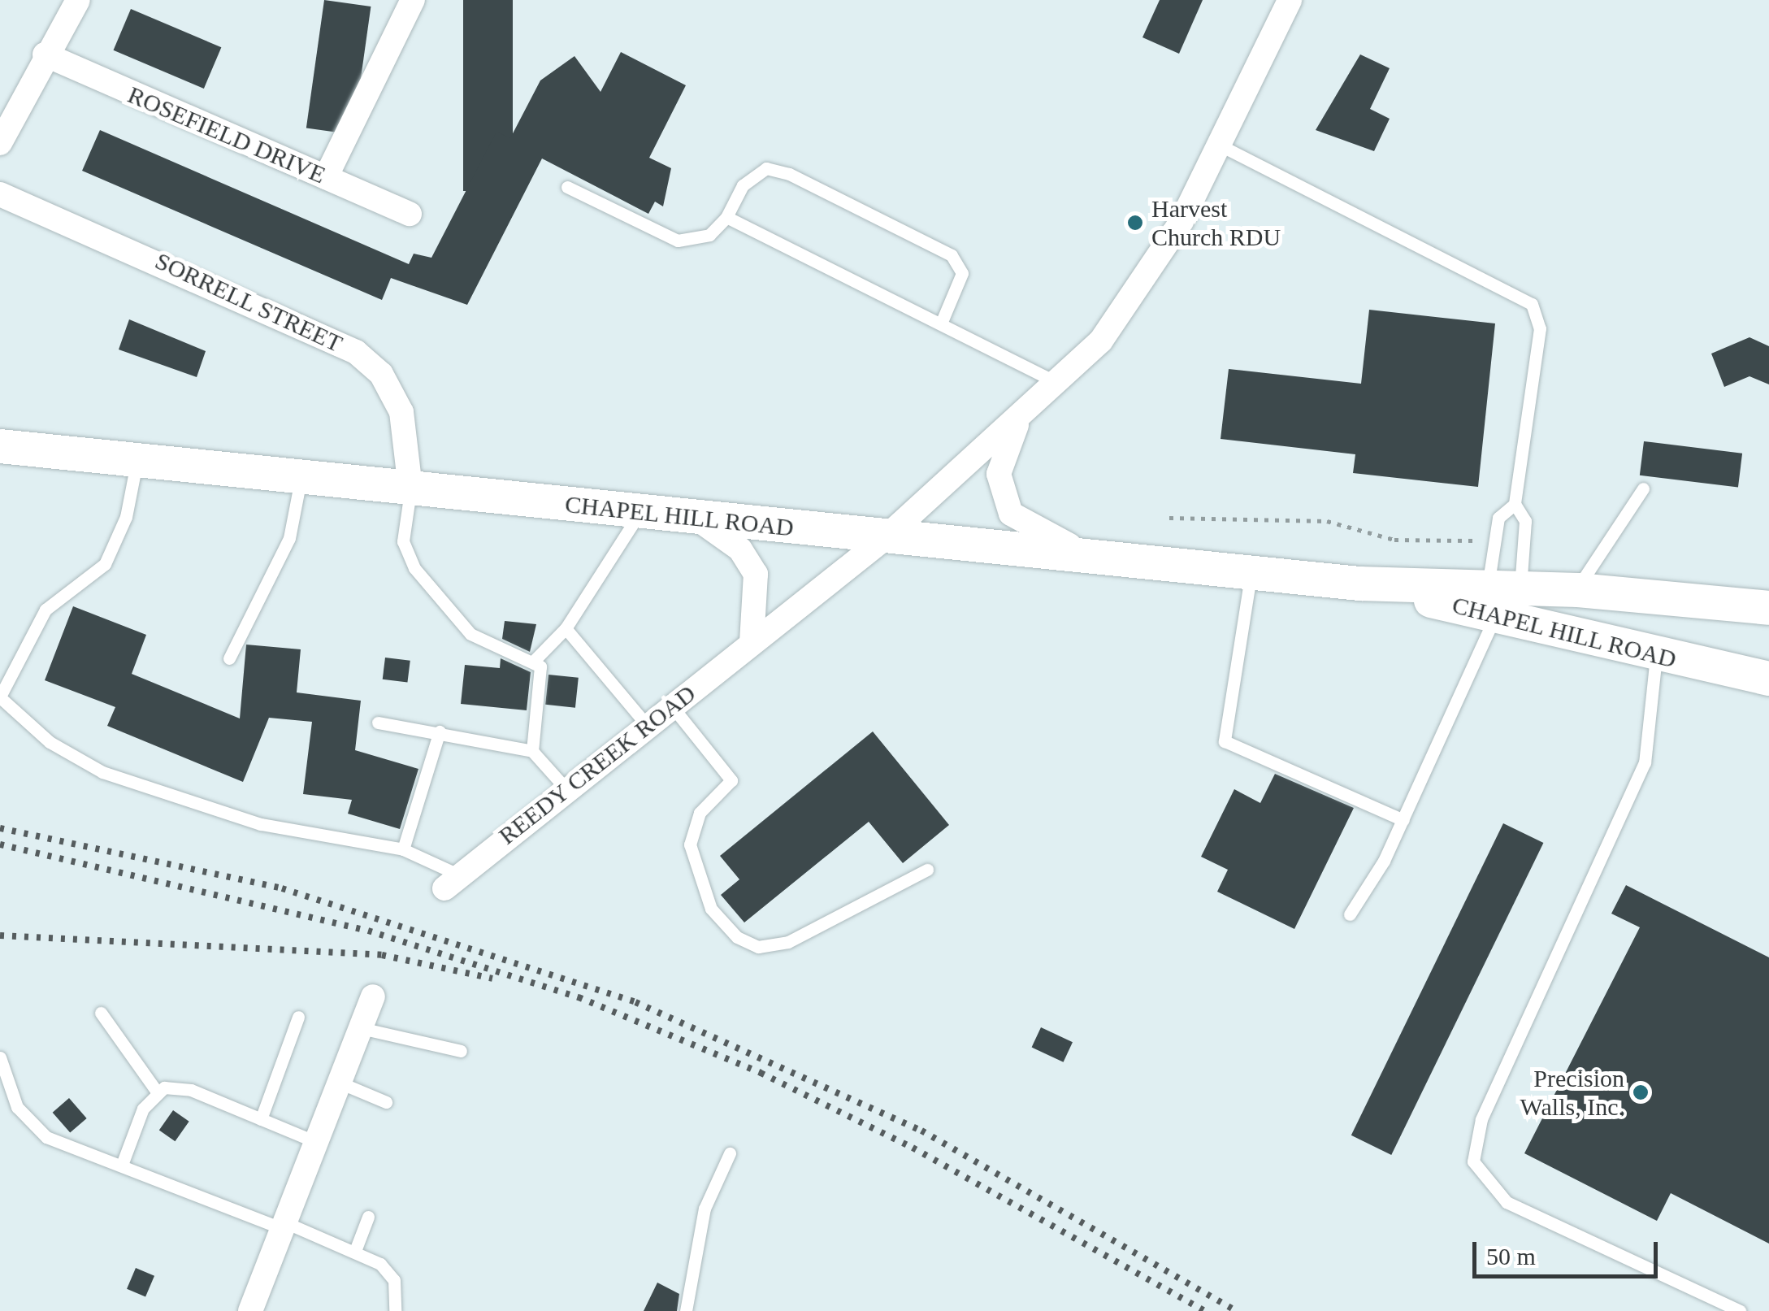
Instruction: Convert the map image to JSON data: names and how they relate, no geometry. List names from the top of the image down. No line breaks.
{"streets":{"main road":["CHAPEL HILL ROAD"],"street":["ROSEFIELD DRIVE","SORRELL STREET","REEDY CREEK ROAD"]},"crossings":[["SORRELL STREET","CHAPEL HILL ROAD"],["CHAPEL HILL ROAD","REEDY CREEK ROAD"]],"places":["Harvest Church RDU","Precision Walls, Inc."],"scale_bar":"50 m"}
